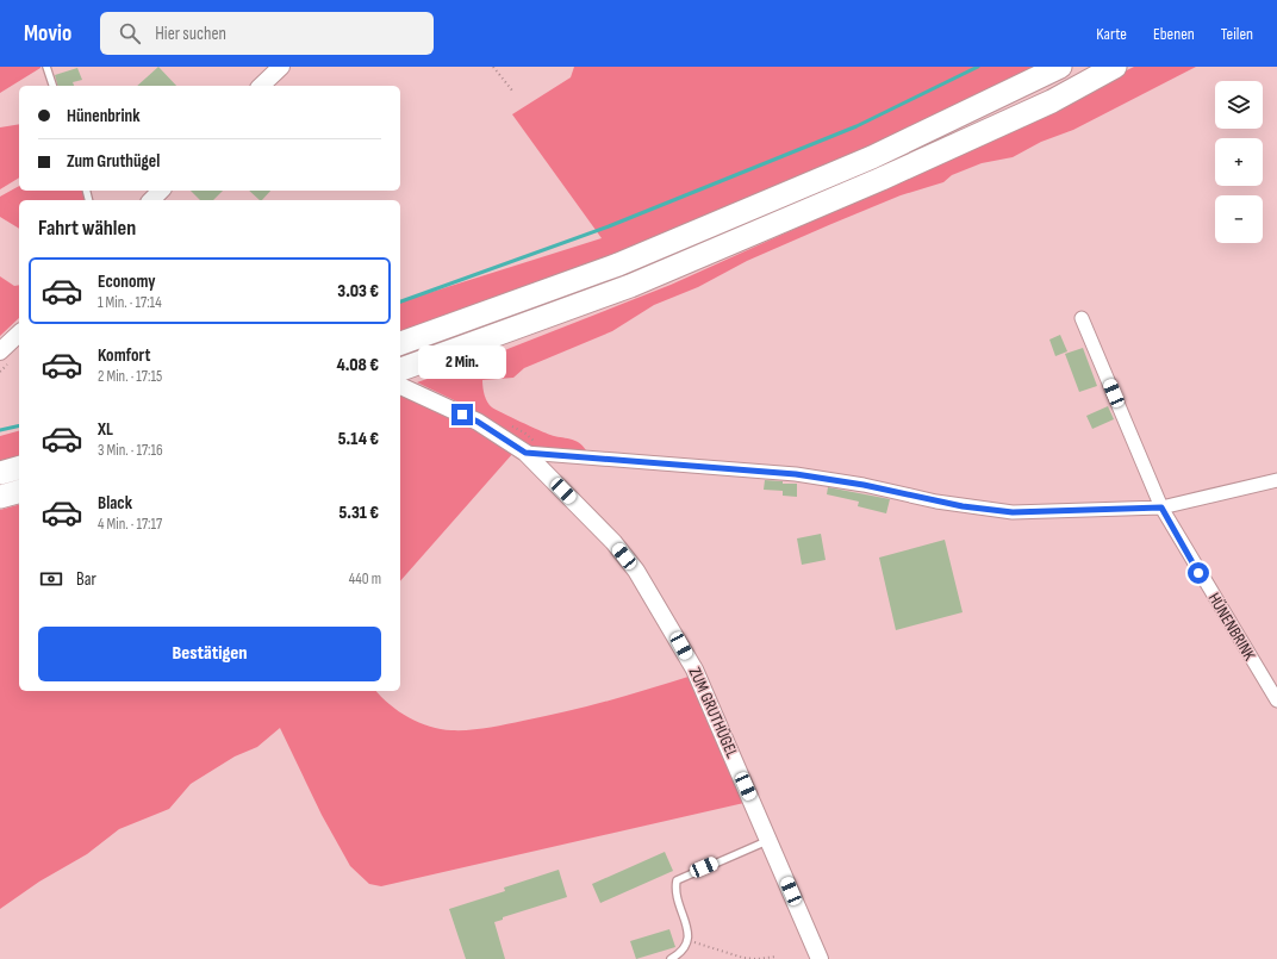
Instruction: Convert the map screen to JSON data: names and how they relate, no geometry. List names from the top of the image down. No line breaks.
{"streets":{"street":["HÜNENBRINK","ZUM GRUTHÜGEL"]},"page":{"header":"Movio","search":"Hier suchen","nav":["Karte","Ebenen","Teilen"],"map_buttons":["+","−"],"banner":["Hünenbrink","Zum Gruthügel"],"heading":"Fahrt wählen","list":[{"name":"Economy","note":"1 Min. · 17:14","value":"3.03 €"},{"name":"Komfort","note":"2 Min. · 17:15","value":"4.08 €"},{"name":"XL","note":"3 Min. · 17:16","value":"5.14 €"},{"name":"Black","note":"4 Min. · 17:17","value":"5.31 €"}],"bubble":"2 Min.","pay":["Bar","440 m"],"buttons":"Bestätigen"}}
